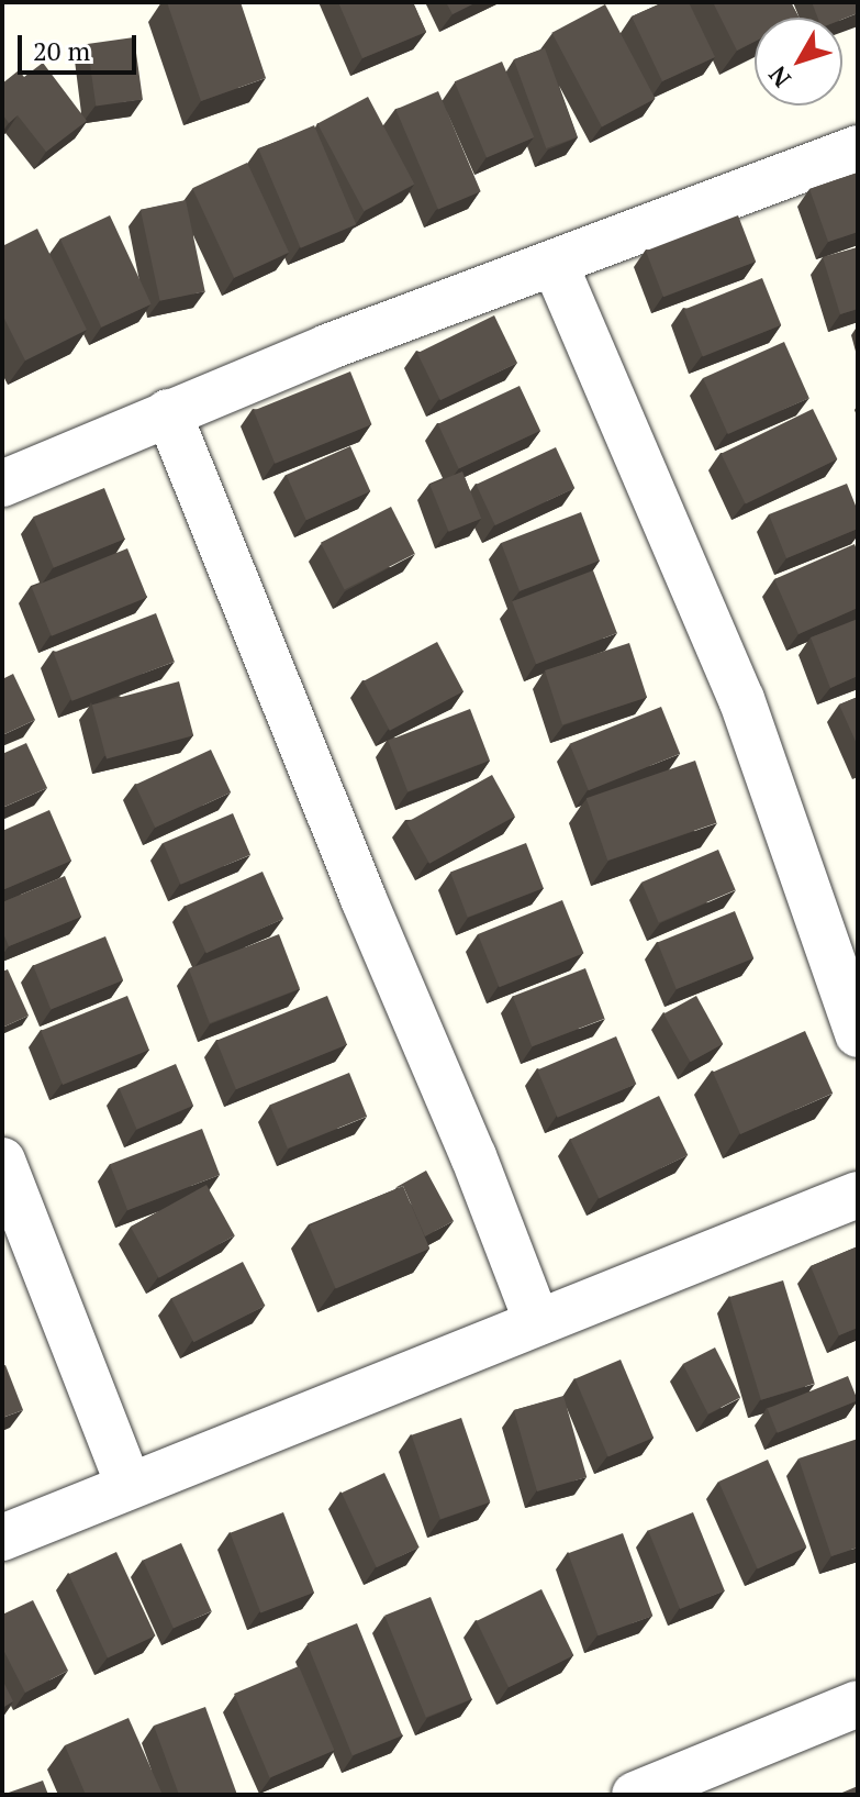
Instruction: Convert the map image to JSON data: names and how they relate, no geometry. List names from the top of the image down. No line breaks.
{"scale_bar":"20 m","north":"bottom left"}
